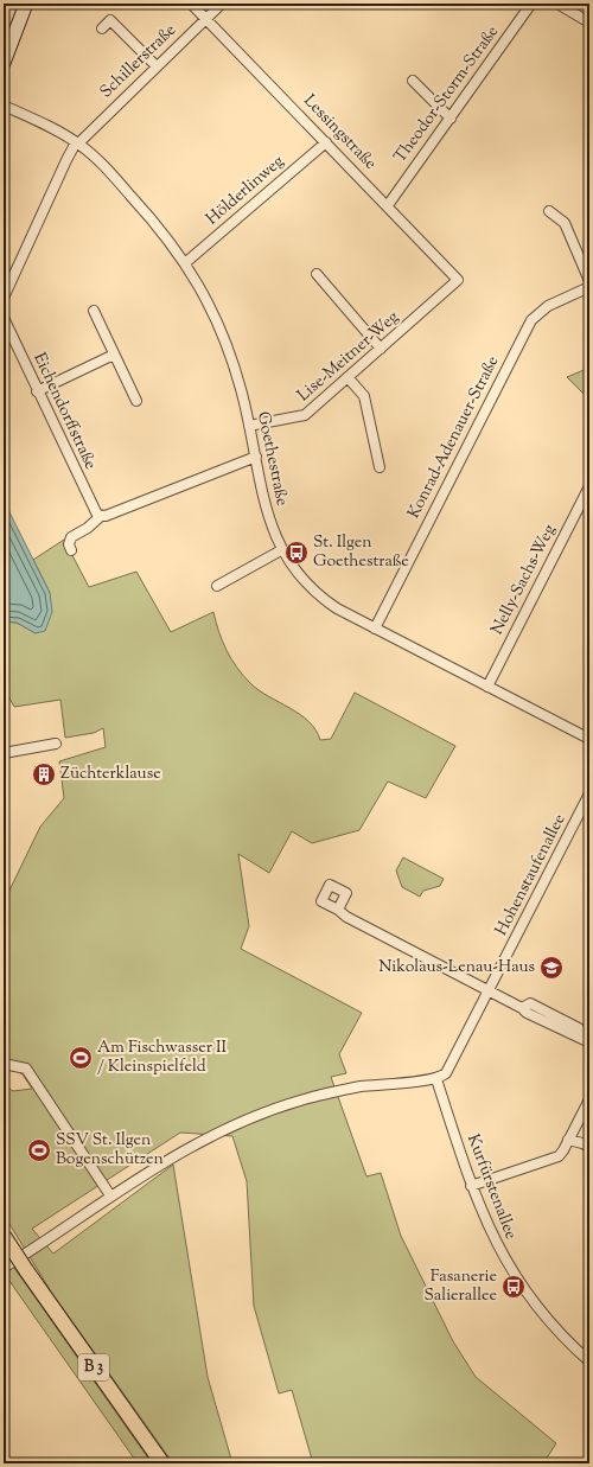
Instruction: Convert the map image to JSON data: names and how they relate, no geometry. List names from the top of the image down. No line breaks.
{"streets":{"main road":["B 3"],"street":["Schillerstraße","Theodor-Storm-Straße","Lessingstraße","Hölderlinweg","Lise-Meitner-Weg","Eichendorffstraße","Konrad-Adenauer-Straße","Goethestraße","Nelly-Sachs-Weg","Hohenstaufenallee","Kurfürstenallee"]},"crossings":[["Schillerstraße","Lessingstraße"],["Schillerstraße","Goethestraße"],["Theodor-Storm-Straße","Lessingstraße"],["Lessingstraße","Hölderlinweg"],["Lessingstraße","Lise-Meitner-Weg"],["Hölderlinweg","Goethestraße"],["Lise-Meitner-Weg","Goethestraße"],["Konrad-Adenauer-Straße","Goethestraße"],["Goethestraße","Nelly-Sachs-Weg"],["Hohenstaufenallee","Kurfürstenallee"]],"places":{"bus stop":["St. Ilgen Goethestraße","Fasanerie Salierallee"],"building":["Züchterklause"],"school or university":["Nikolaus-Lenau-Haus"],"sports":["Am Fischwasser II / Kleinspielfeld","SSV St. Ilgen Bogenschützen"]}}
